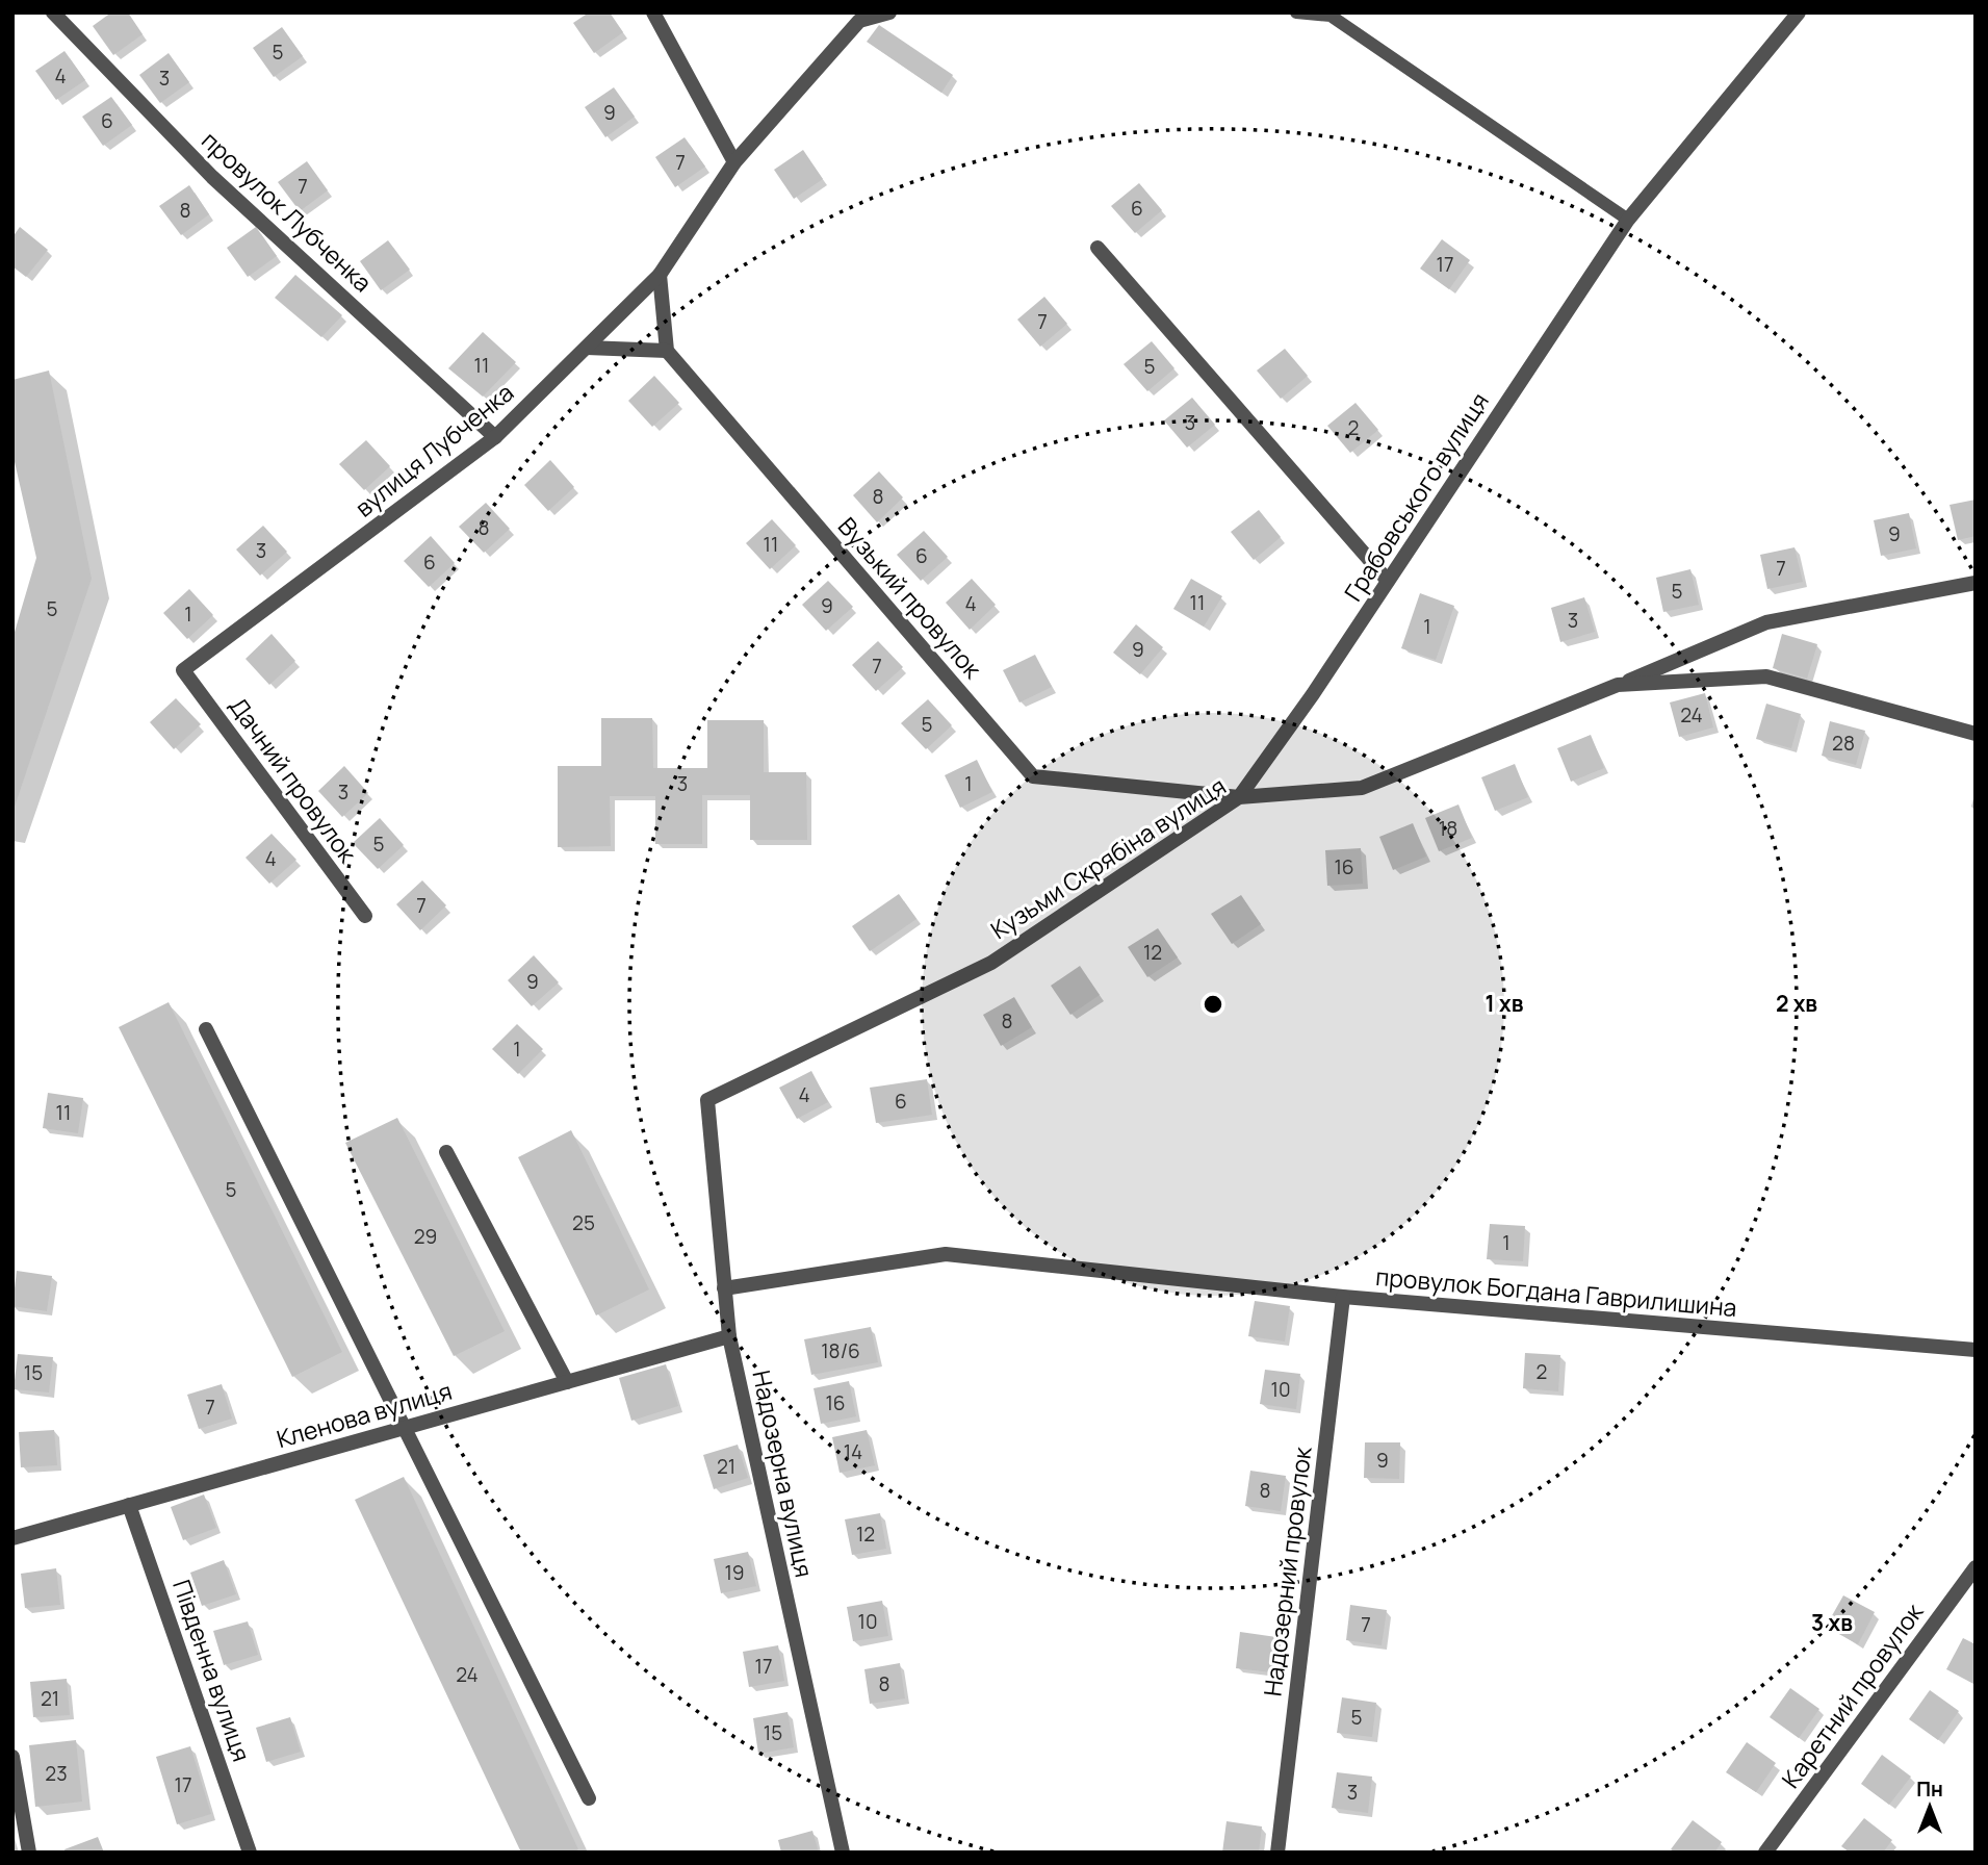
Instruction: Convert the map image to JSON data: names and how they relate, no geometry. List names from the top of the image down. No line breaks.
{"streets":{"street":["провулок Лубченка","вулиця Лубченка","Грабовського вулиця","Вузький провулок","Дачний провулок","Кузьми Скрябіна вулиця","провулок Богдана Гаврилишина","Кленова вулиця","Надозерна вулиця","Надозерний провулок","Південна вулиця","Каретний провулок"]},"crossings":[["провулок Лубченка","вулиця Лубченка"],["вулиця Лубченка","Дачний провулок"],["Грабовського вулиця","Вузький провулок"],["Грабовського вулиця","Кузьми Скрябіна вулиця"],["Вузький провулок","Кузьми Скрябіна вулиця"],["Кузьми Скрябіна вулиця","Надозерна вулиця"],["провулок Богдана Гаврилишина","Надозерна вулиця"],["провулок Богдана Гаврилишина","Надозерний провулок"],["Кленова вулиця","Надозерна вулиця"],["Кленова вулиця","Південна вулиця"]],"house_numbers":["5","4","3","9","6","7","7","6","8","17","7","11","5","3","2","8","8","9","11","3","6","6","7","5","11","4","9","5","1","3","1","9","7","24","5","28","3","1","3","18","5","4","16","7","12","9","8","1","4","6","11","5","25","29","1","18/6","2","15","10","16","7","14","9","21","8","12","19","10","7","17","24","8","21","5","15","23","17","3"],"north":"top","rings":["1 хв","2 хв","3 хв"]}
